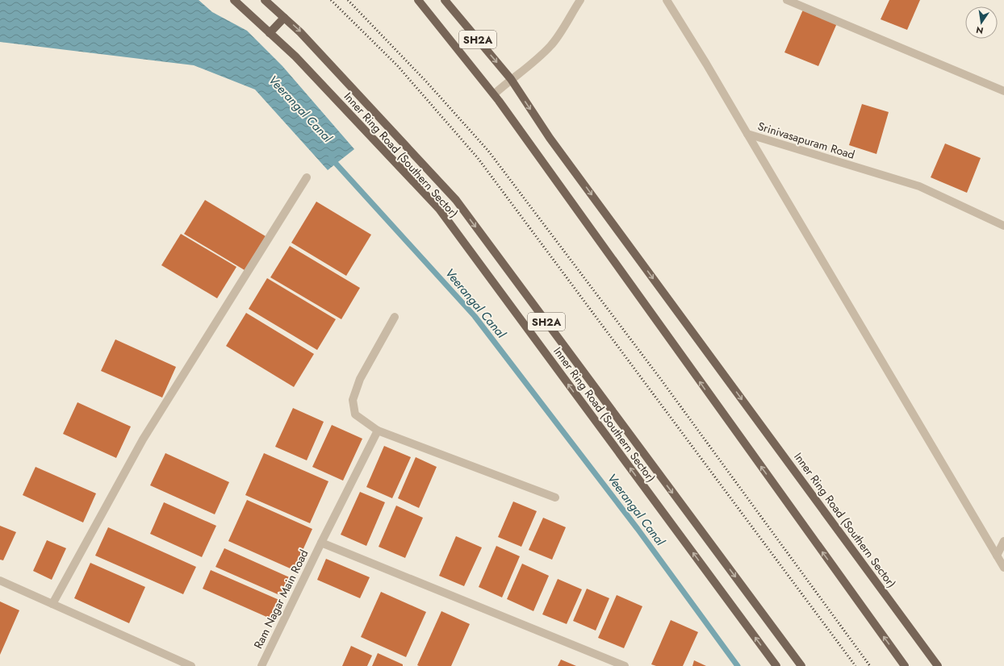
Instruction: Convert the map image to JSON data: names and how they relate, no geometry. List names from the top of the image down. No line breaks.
{"streets":{"main road":["SH2A","Inner Ring Road (Southern Sector)"],"street":["Srinivasapuram Road","Ram Nagar Main Road"]},"water":["Veerangal Canal"],"north":"bottom"}
